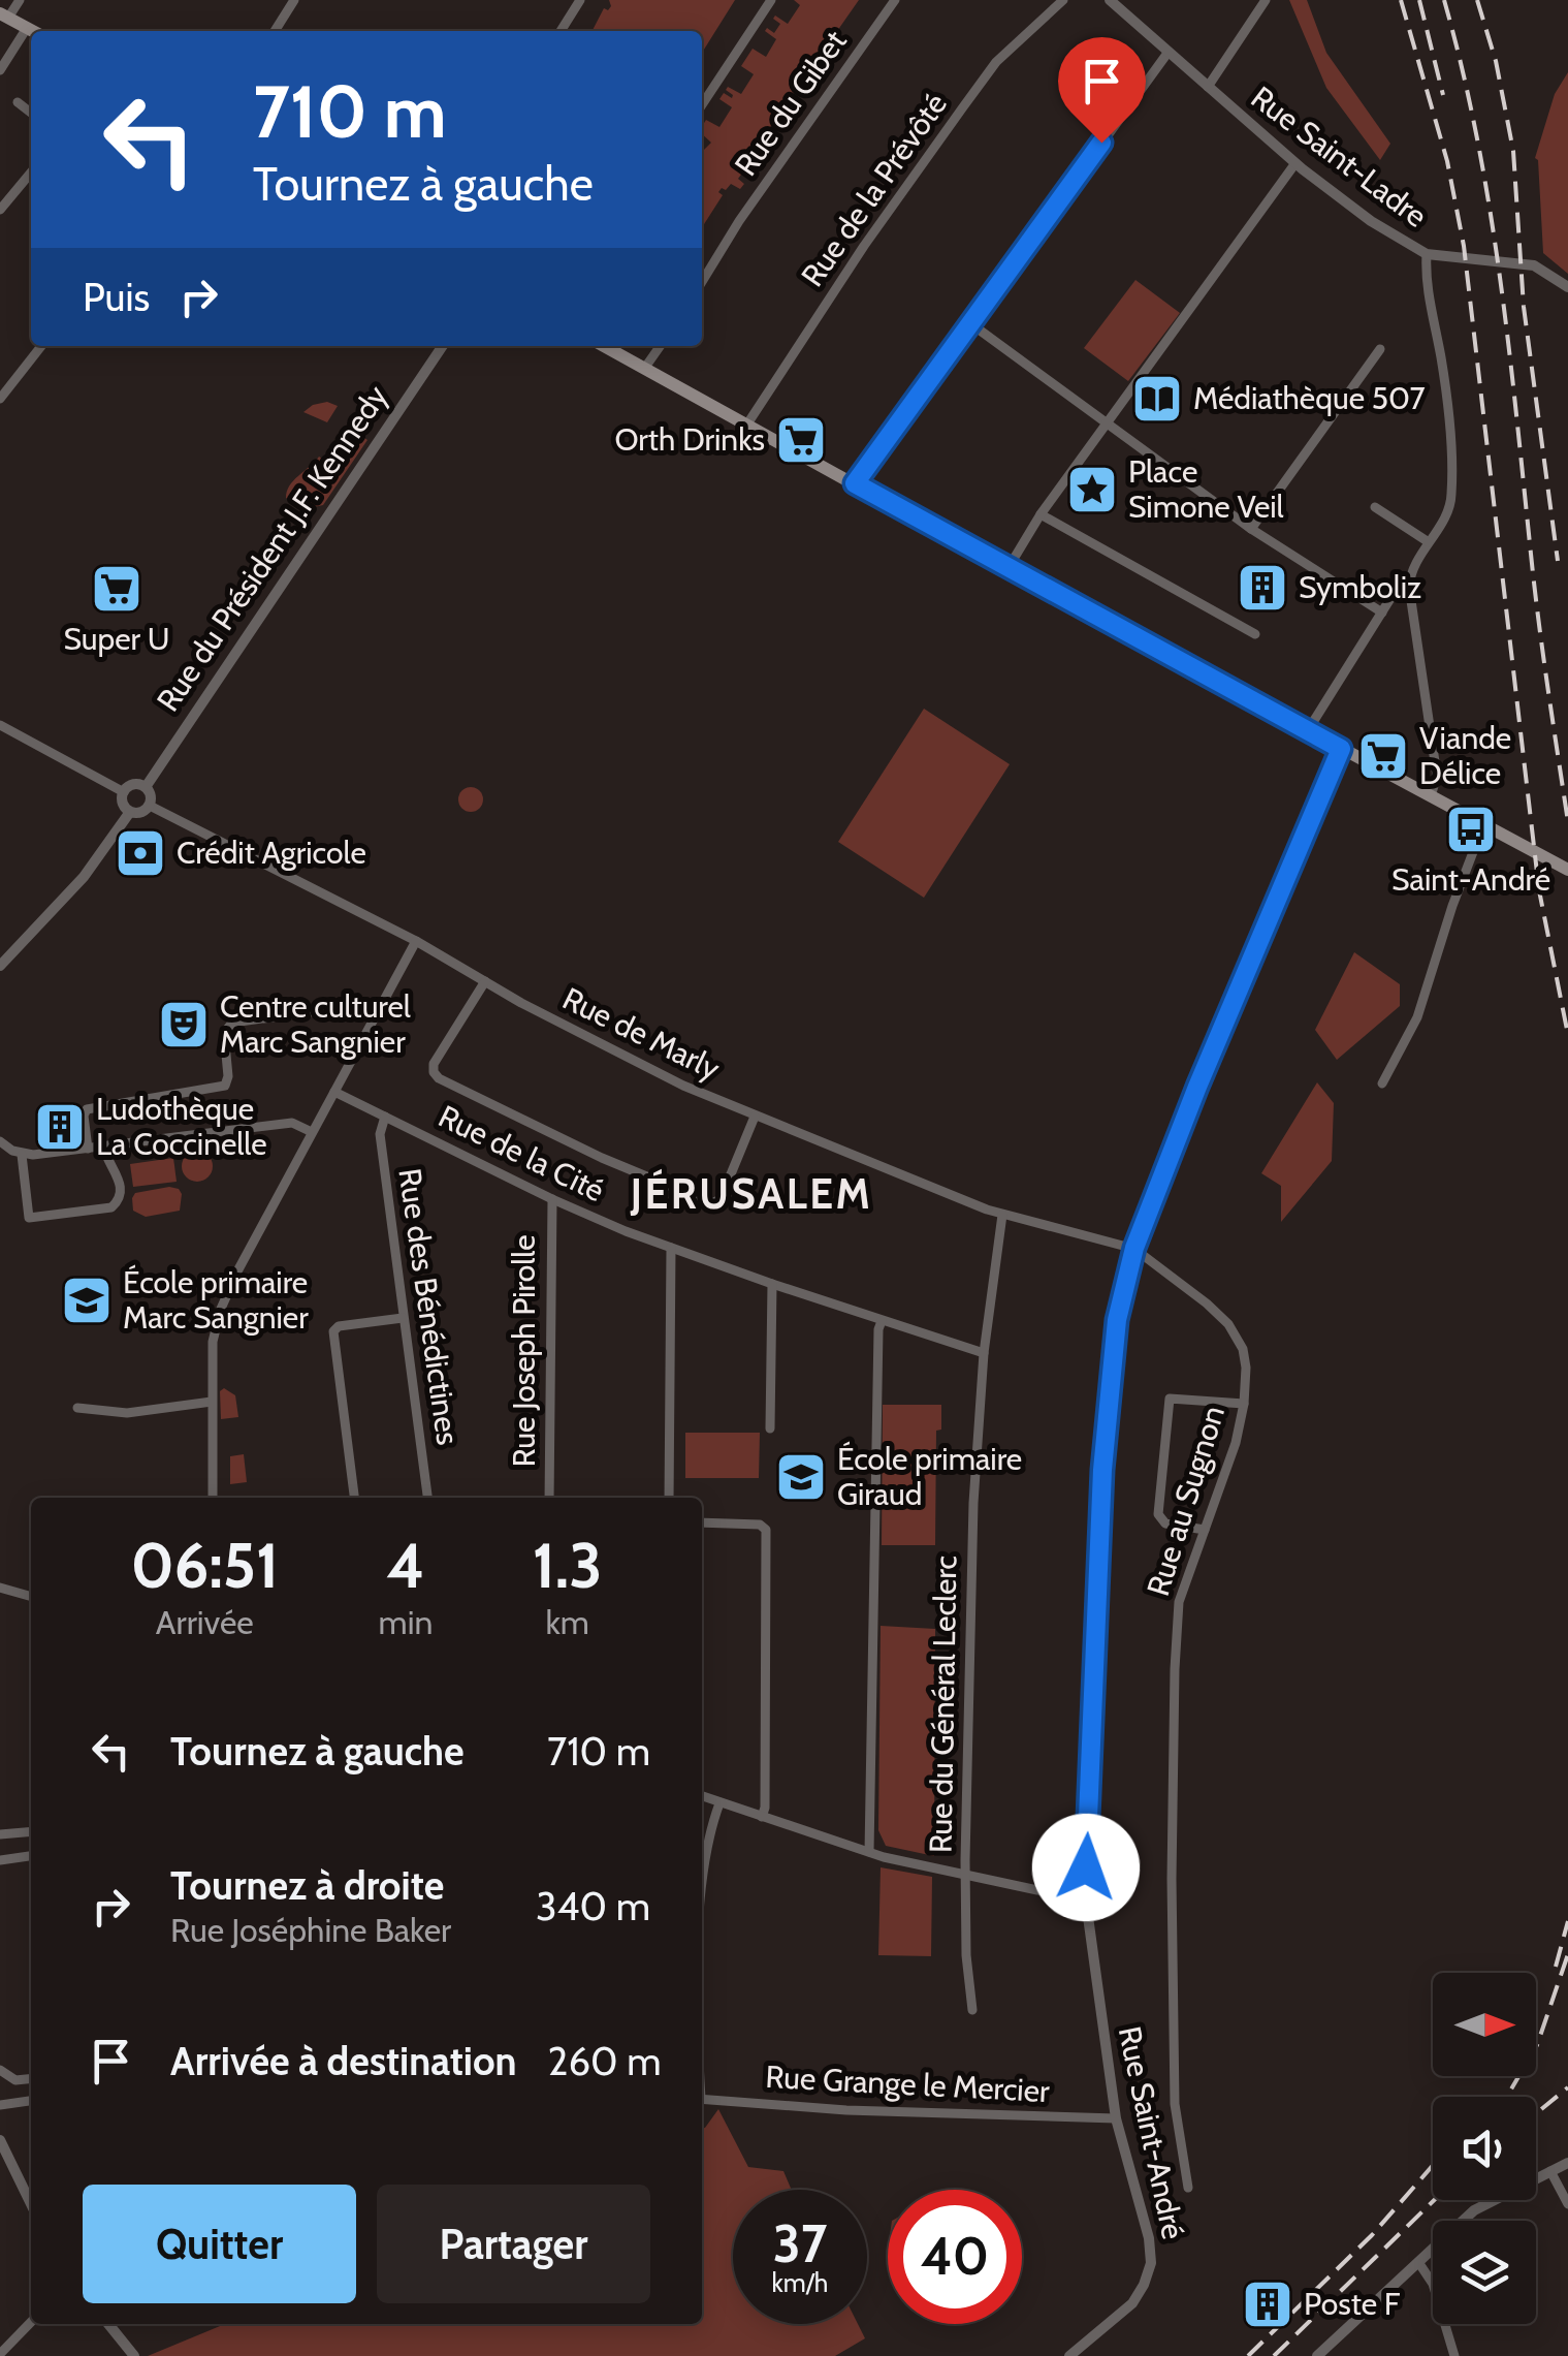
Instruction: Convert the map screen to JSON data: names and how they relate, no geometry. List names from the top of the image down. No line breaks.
{"streets":{"street":["Rue du Gibet","Rue Saint-Ladre","Rue de la Prévôté","Rue du Président J.F. Kennedy","Rue de Marly","Rue de la Cité","Rue des Bénédictines","Rue Joseph Pirolle","Rue au Sugnon","Rue du Général Leclerc","Rue Grange le Mercier","Rue Saint-André"]},"crossings":[["Rue du Président J.F. Kennedy","Rue de Marly"],["Rue de Marly","Rue au Sugnon"],["Rue de Marly","Rue du Général Leclerc"],["Rue de Marly","Rue Saint-André"],["Rue de la Cité","Rue des Bénédictines"],["Rue de la Cité","Rue Joseph Pirolle"],["Rue de la Cité","Rue du Général Leclerc"],["Rue au Sugnon","Rue Saint-André"],["Rue Grange le Mercier","Rue Saint-André"]],"districts":["JÉRUSALEM"],"places":{"library":["Médiathèque 507"],"supermarket":["Orth Drinks","Super U","Viande Délice"],"place":["Place Simone Veil"],"building":["Symboliz","Ludothèque La Coccinelle","Poste F"],"bus stop":["Saint-André"],"bank":["Crédit Agricole"],"theatre":["Centre culturel Marc Sangnier"],"school or university":["École primaire Marc Sangnier","École primaire Giraud"]},"north":"right","page":{"turn":["710 m","Tournez à gauche"],"then":"Puis","eta":["06:51","Arrivée","4","min","1.3","km"],"list":[{"name":"Tournez à gauche","value":"710 m"},{"name":"Tournez à droite","note":"Rue Joséphine Baker","value":"340 m"},{"name":"Arrivée à destination","value":"260 m"}],"buttons":["Quitter","Partager"],"speed":"37 km/h","limit":"40"}}
